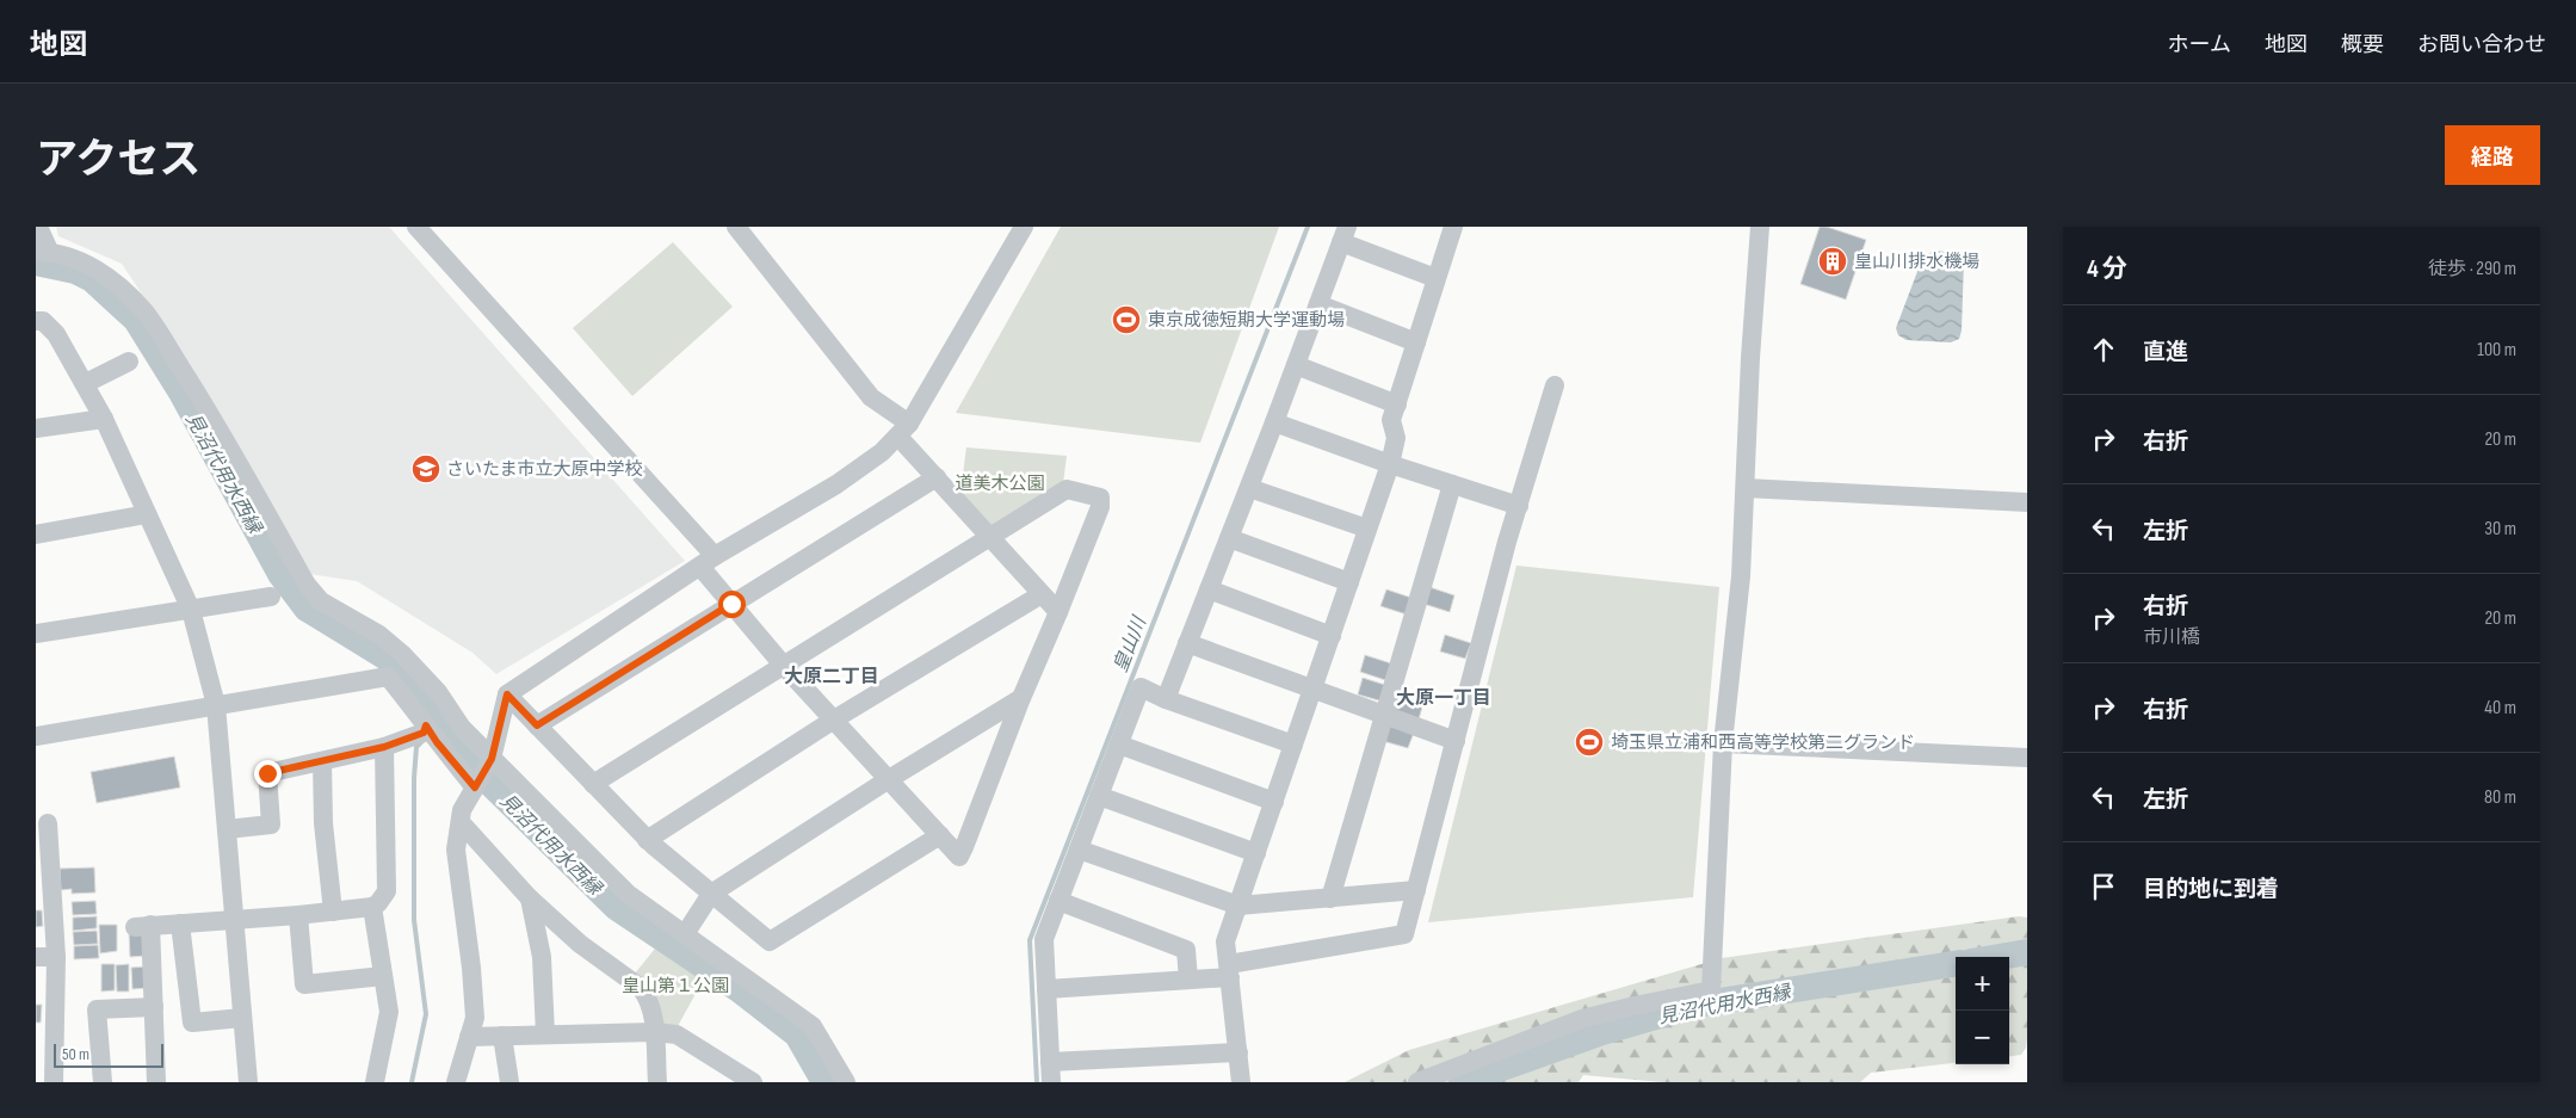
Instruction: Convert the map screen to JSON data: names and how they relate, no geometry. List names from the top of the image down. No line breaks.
{"districts":["大原二丁目","大原一丁目"],"water":["見沼代用水西縁","皇山川"],"parks":["道美木公園","皇山第１公園"],"places":{"building":["皇山川排水機場"],"sports":["東京成徳短期大学運動場","埼玉県立浦和西高等学校第二グランド"],"school or university":["さいたま市立大原中学校"]},"scale_bar":"50 m","page":{"header":"地図","nav":["ホーム","地図","概要","お問い合わせ"],"title":"アクセス","buttons":"経路","heading":["4 分","徒歩 · 290 m"],"list":[["直進","100 m"],["右折","20 m"],["左折","30 m"],["右折","市川橋","20 m"],["右折","40 m"],["左折","80 m"],"目的地に到着"],"map_buttons":["+","−"],"scale":"50 m"}}
